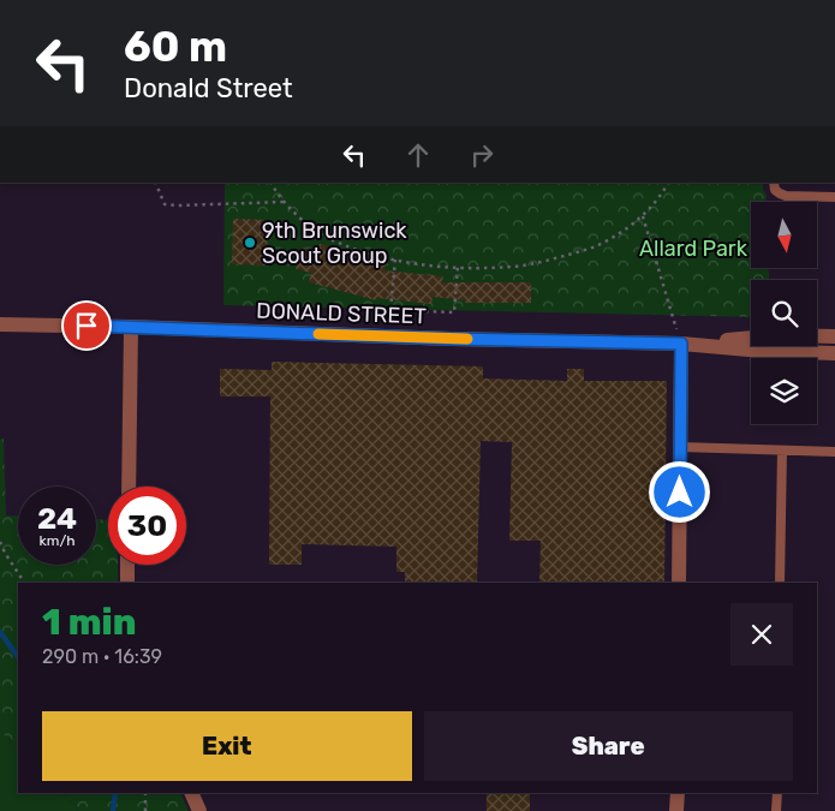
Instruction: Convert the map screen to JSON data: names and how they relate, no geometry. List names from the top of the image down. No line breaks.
{"streets":{"street":["DONALD STREET"]},"parks":["Allard Park"],"places":["9th Brunswick Scout Group"],"north":"bottom","page":{"turn":["60 m","Donald Street"],"speed":"24 km/h","limit":"30","heading":["1 min","290 m · 16:39"],"buttons":["Exit","Share"]}}
